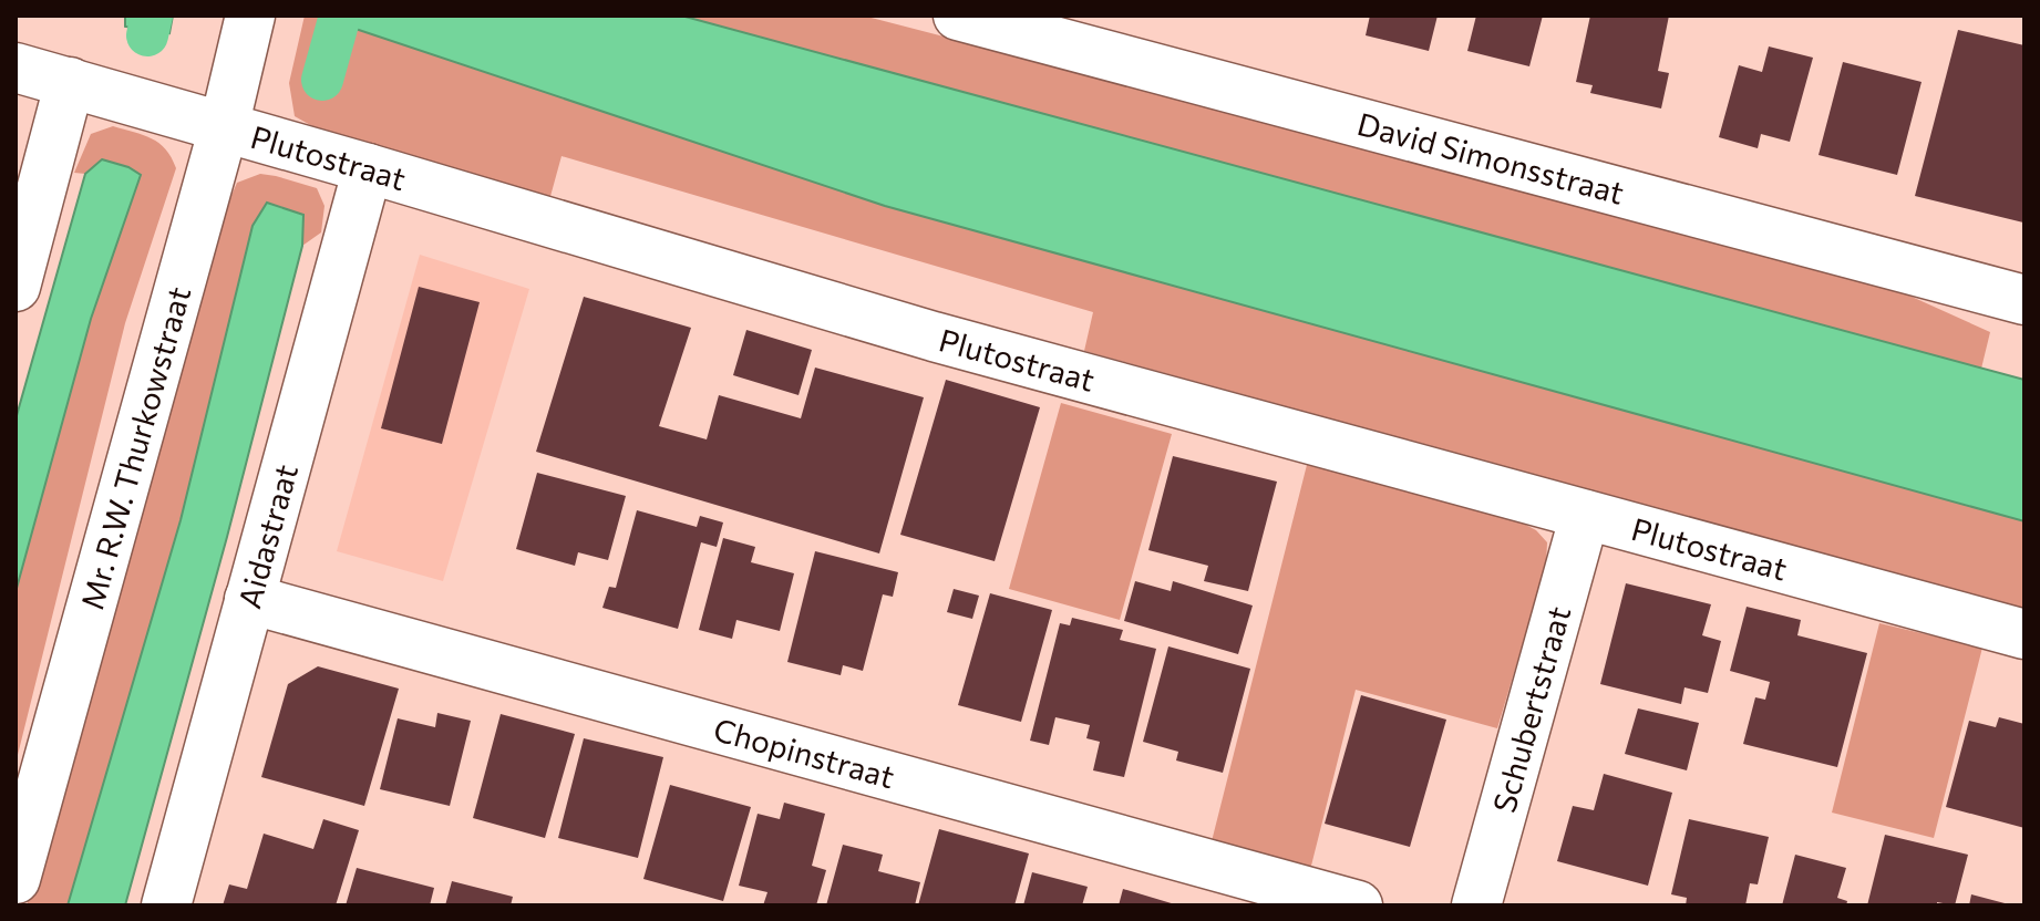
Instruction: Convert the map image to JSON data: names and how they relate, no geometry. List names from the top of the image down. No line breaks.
{"streets":{"street":["Plutostraat","David Simonsstraat","Mr. R.W. Thurkowstraat","Aidastraat","Schubertstraat","Chopinstraat"]},"crossings":[["Plutostraat","Mr. R.W. Thurkowstraat"],["Plutostraat","Aidastraat"],["Plutostraat","Schubertstraat"],["Aidastraat","Chopinstraat"]]}
